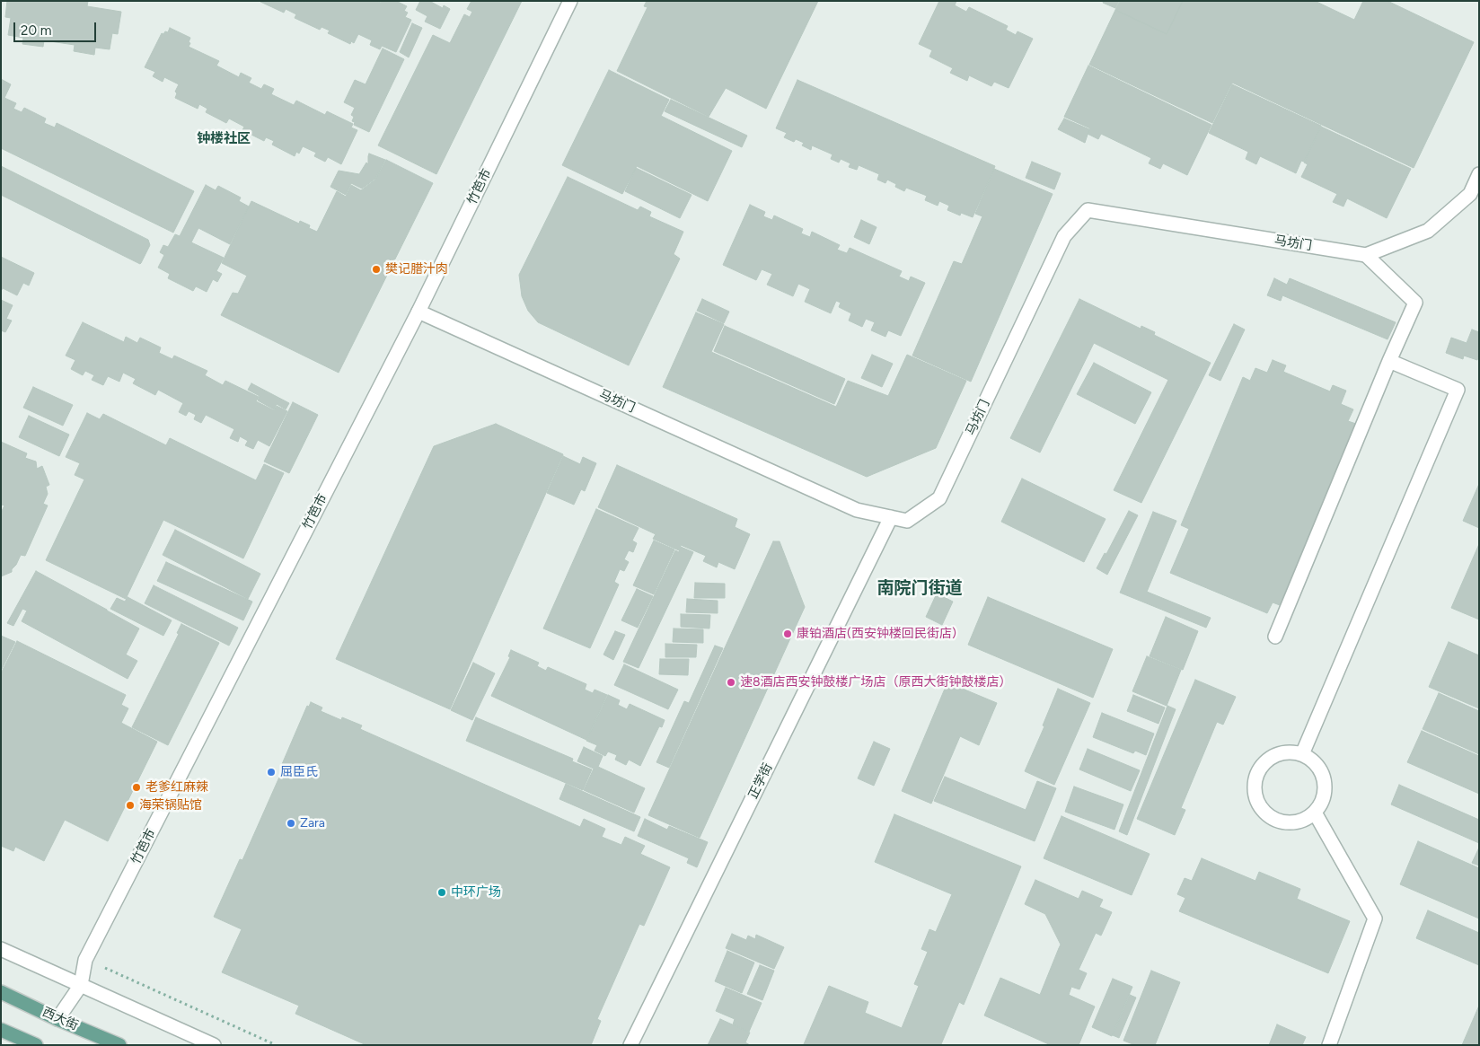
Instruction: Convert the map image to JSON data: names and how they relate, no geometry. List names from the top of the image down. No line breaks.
{"streets":{"main road":["西大街"],"street":["竹笆市","马坊门","正学街"]},"crossings":[["竹笆市","马坊门"],["竹笆市","西大街"],["马坊门","正学街"]],"districts":["钟楼社区","南院门街道"],"places":["樊记腊汁肉","康铂酒店(西安钟楼回民街店)","速8酒店西安钟鼓楼广场店（原西大街钟鼓楼店）","屈臣氏","老爹红麻辣","海荣锅贴馆","Zara","中环广场"],"scale_bar":"20 m"}
